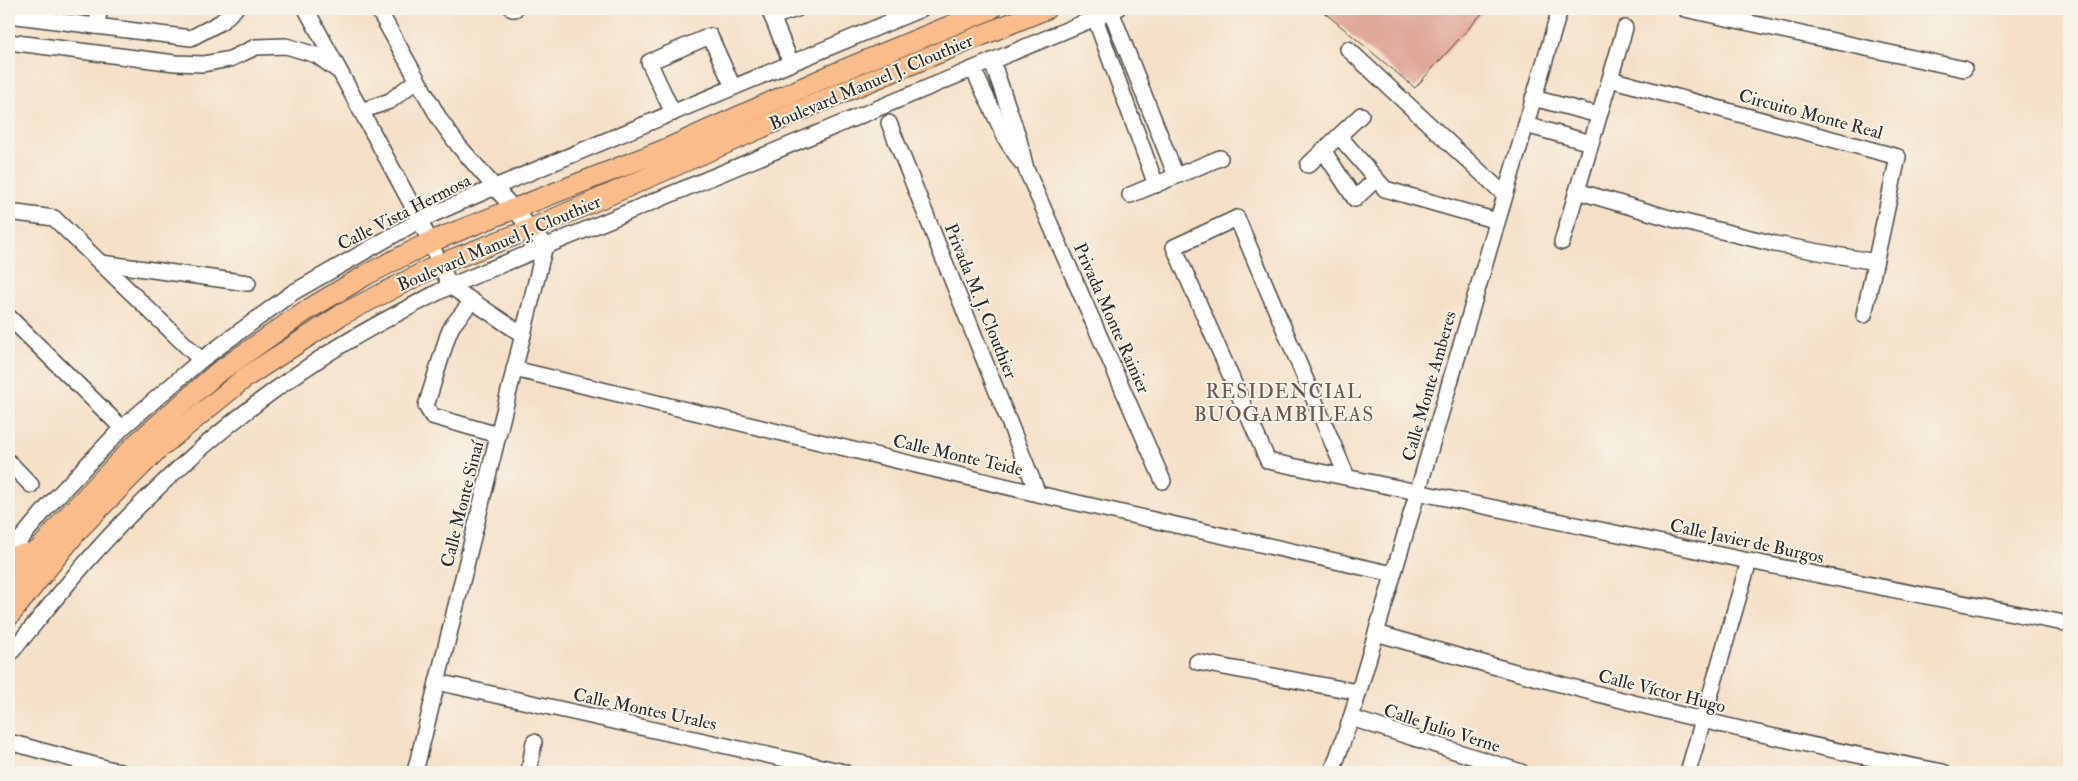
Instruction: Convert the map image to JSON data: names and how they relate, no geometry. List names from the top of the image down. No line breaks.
{"streets":{"main road":["Boulevard Manuel J. Clouthier"],"street":["Circuito Monte Real","Calle Vista Hermosa","Privada M. J. Clouthier","Privada Monte Rainier","Calle Monte Amberes","Calle Monte Teide","Calle Monte Sinaí","Calle Javier de Burgos","Calle Víctor Hugo","Calle Montes Urales","Calle Julio Verne"]},"crossings":[["Privada M. J. Clouthier","Calle Monte Teide"],["Calle Monte Amberes","Calle Monte Teide"],["Calle Monte Amberes","Calle Javier de Burgos"],["Calle Monte Amberes","Calle Víctor Hugo"],["Calle Monte Amberes","Calle Julio Verne"],["Calle Monte Teide","Calle Monte Sinaí"],["Calle Monte Sinaí","Calle Montes Urales"]],"districts":["RESIDENCIAL BUOGAMBILEAS"]}
